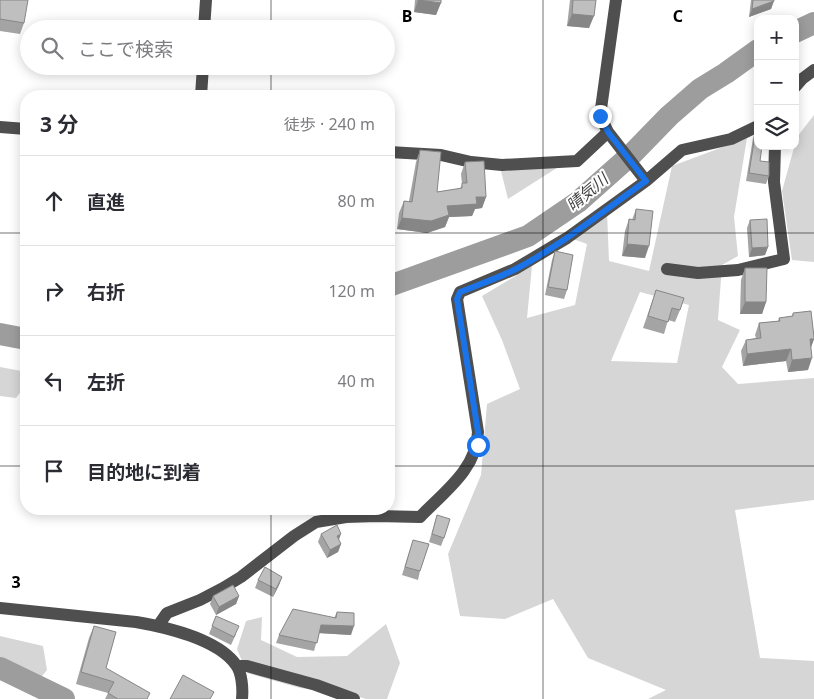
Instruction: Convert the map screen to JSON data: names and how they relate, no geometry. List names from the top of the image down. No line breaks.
{"water":["晴気川"],"page":{"map_buttons":["+","−"],"search":"ここで検索","heading":["3 分","徒歩 · 240 m"],"list":[["直進","80 m"],["右折","120 m"],["左折","40 m"],"目的地に到着"]},"grid":{"columns":["B","C"],"rows":["3"]}}
